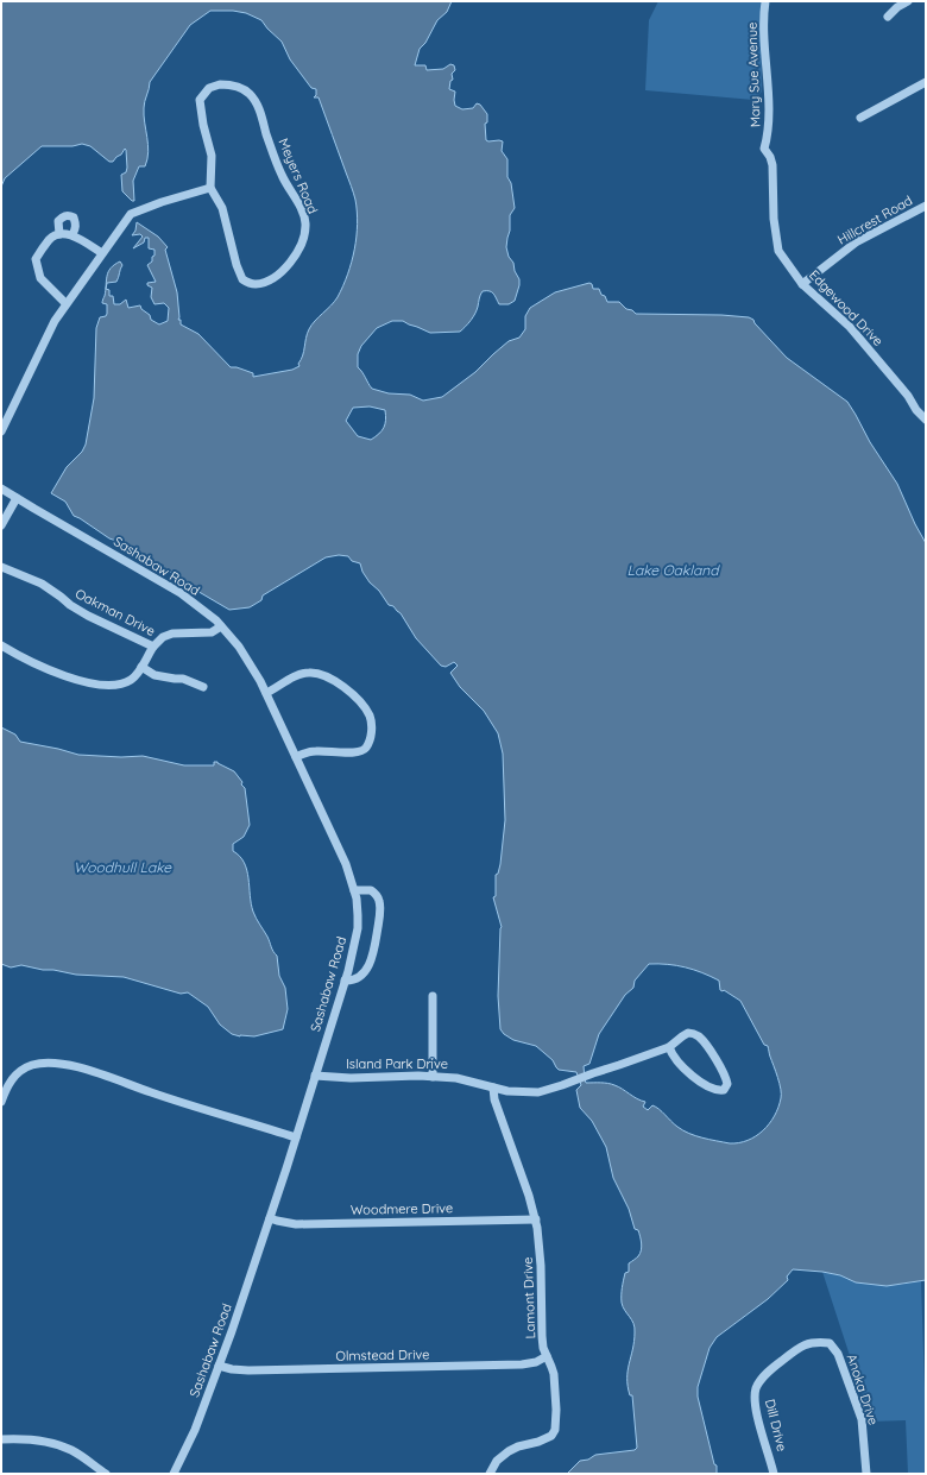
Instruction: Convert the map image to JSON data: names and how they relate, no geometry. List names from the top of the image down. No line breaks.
{"streets":{"street":["Mary Sue Avenue","Meyers Road","Hillcrest Road","Edgewood Drive","Sashabaw Road","Oakman Drive","Island Park Drive","Woodmere Drive","Lamont Drive","Olmstead Drive","Anoka Drive","Dill Drive"]},"crossings":[["Mary Sue Avenue","Edgewood Drive"],["Hillcrest Road","Edgewood Drive"],["Sashabaw Road","Oakman Drive"],["Sashabaw Road","Island Park Drive"],["Sashabaw Road","Woodmere Drive"],["Sashabaw Road","Olmstead Drive"],["Island Park Drive","Lamont Drive"],["Woodmere Drive","Lamont Drive"],["Lamont Drive","Olmstead Drive"],["Anoka Drive","Dill Drive"]],"water":["Lake Oakland","Woodhull Lake"]}
